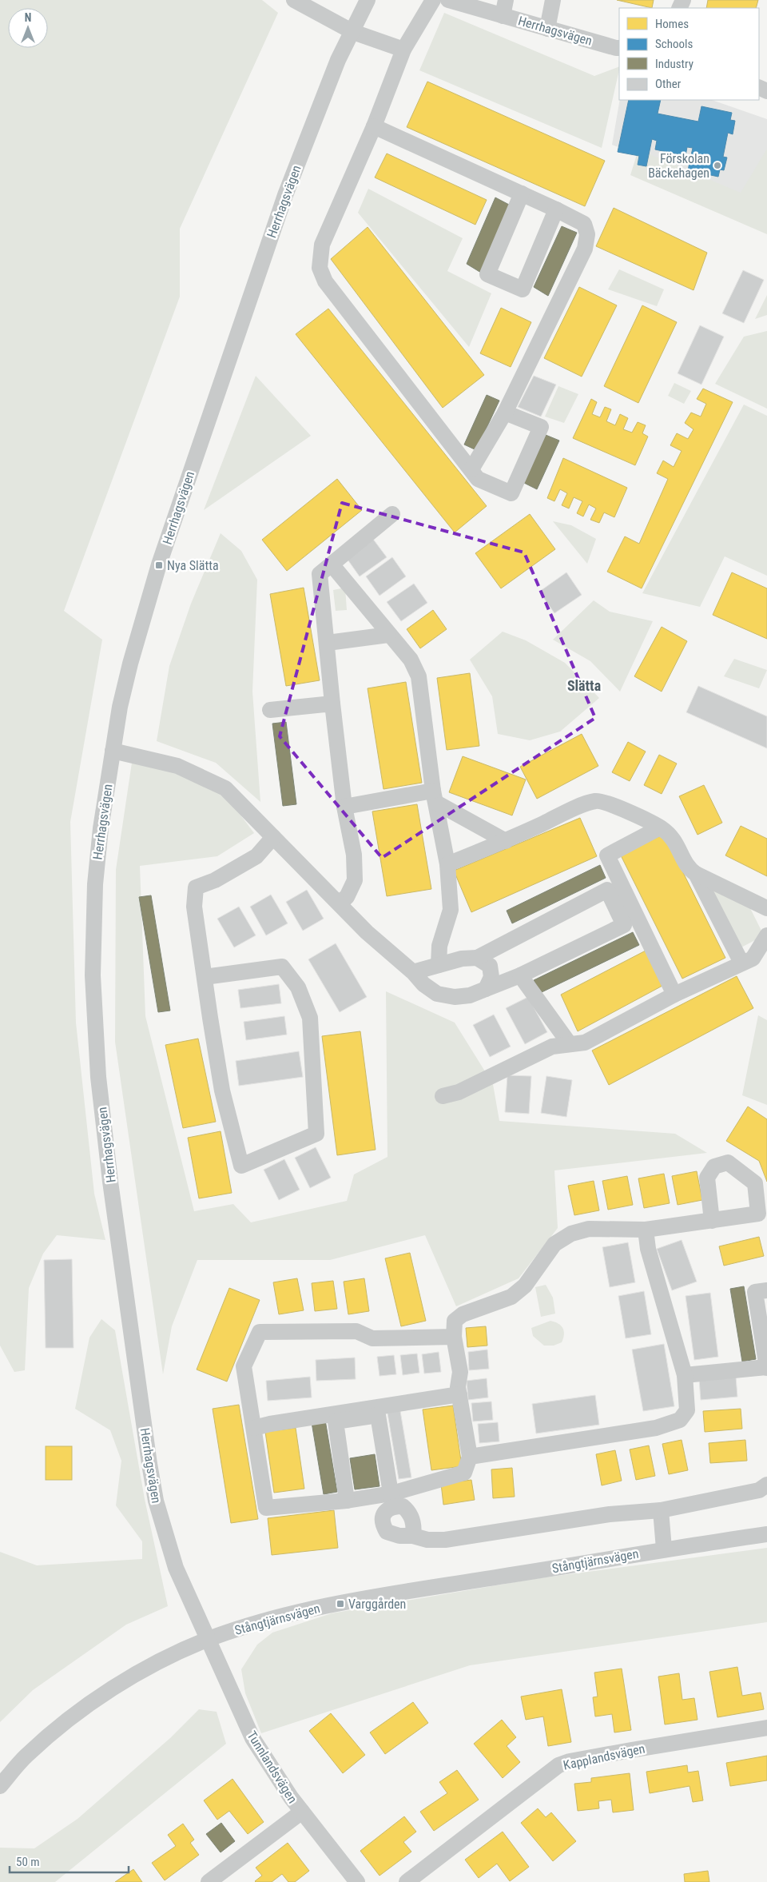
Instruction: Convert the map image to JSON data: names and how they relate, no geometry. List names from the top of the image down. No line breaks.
{"streets":{"street":["Herrhagsvägen","Stångtjärnsvägen","Kapplandsvägen","Tunnlandsvägen"]},"crossings":[["Herrhagsvägen","Stångtjärnsvägen"],["Herrhagsvägen","Tunnlandsvägen"],["Stångtjärnsvägen","Tunnlandsvägen"]],"districts":["Slätta"],"places":{"other":["Förskolan Bäckehagen"],"transit":["Nya Slätta","Varggården"]},"legend":["Homes","Schools","Industry","Other"],"scale_bar":"50 m","north":"top"}
